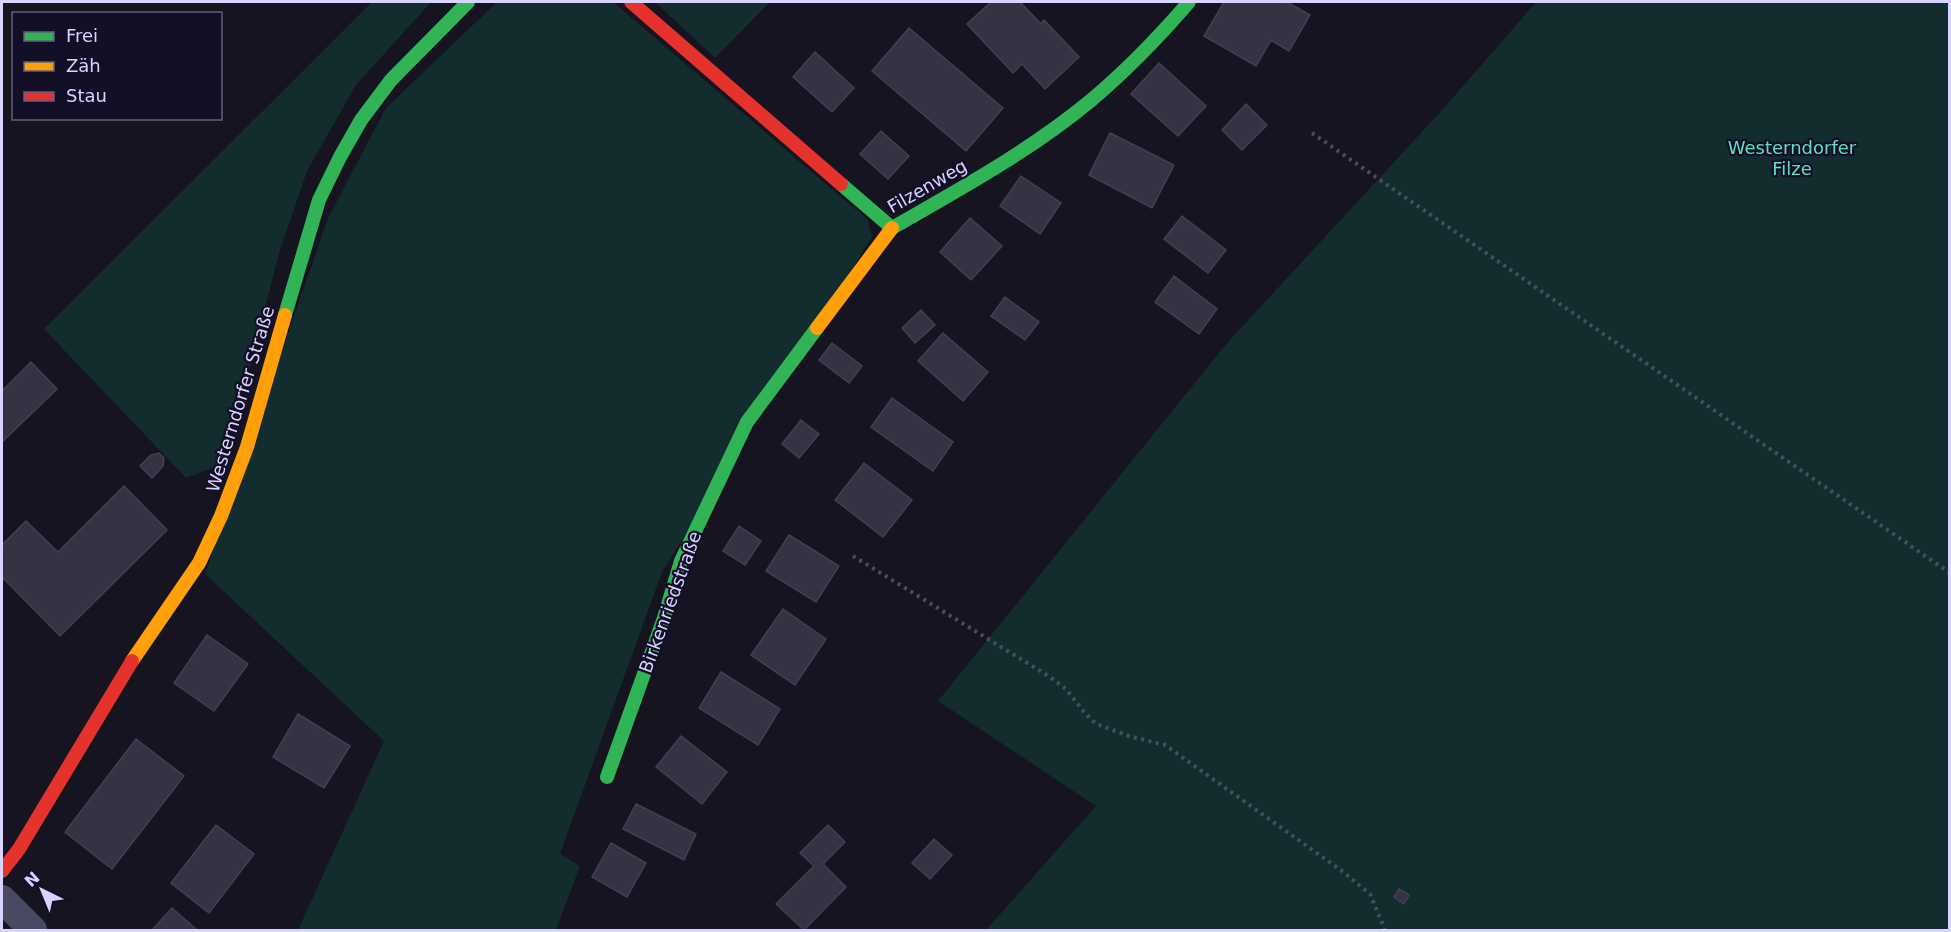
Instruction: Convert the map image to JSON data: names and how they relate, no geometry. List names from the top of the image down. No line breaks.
{"streets":{"street":["Filzenweg","Westerndorfer Straße","Birkenriedstraße"]},"crossings":[["Filzenweg","Birkenriedstraße"]],"parks":["Westerndorfer Filze"],"legend":["Frei","Zäh","Stau"],"north":"top left"}
